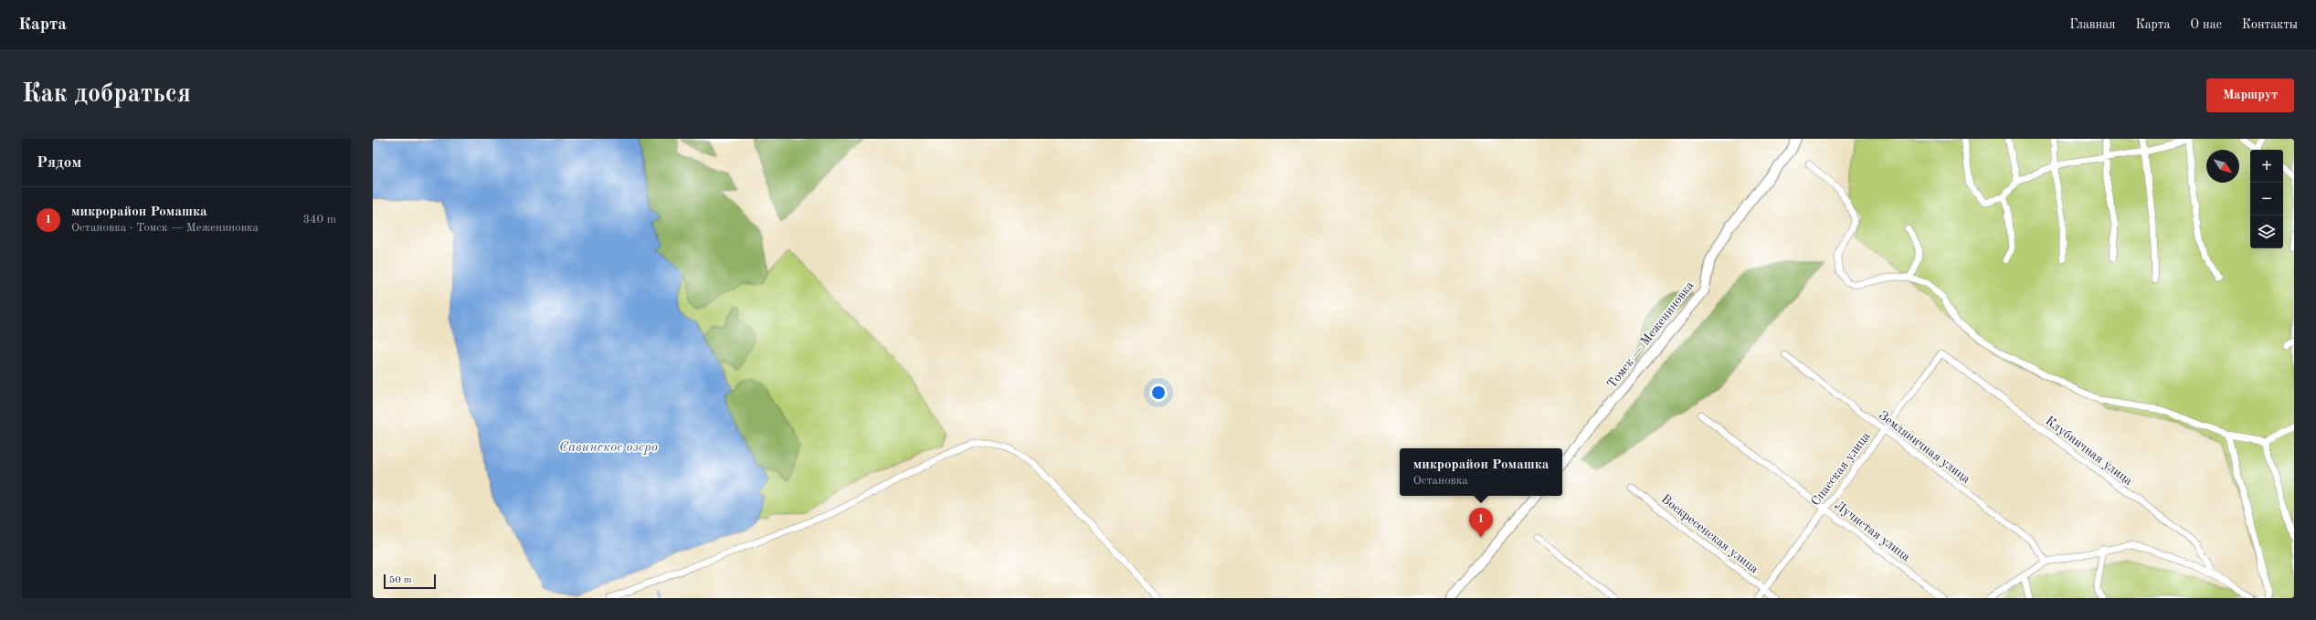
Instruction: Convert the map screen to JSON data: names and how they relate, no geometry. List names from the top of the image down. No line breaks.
{"streets":{"street":["Томск — Межениновка","Земляничная улица","Клубничная улица","Спасская улица","Лучистая улица","Воскресенская улица"]},"crossings":[["Земляничная улица","Спасская улица"],["Клубничная улица","Спасская улица"],["Спасская улица","Лучистая улица"],["Спасская улица","Воскресенская улица"]],"water":["Савинское озеро"],"scale_bar":"50 m","north":"bottom right","page":{"header":"Карта","nav":["Главная","Карта","О нас","Контакты"],"buttons":"Маршрут","title":"Как добраться","heading":"Рядом","map_buttons":["+","−"],"list":[{"mark":"1","name":"микрорайон Ромашка","note":"Остановка · Томск — Межениновка","value":"340 m"}],"popup":["микрорайон Ромашка","Остановка"],"pins":"1","scale":"50 m"}}
